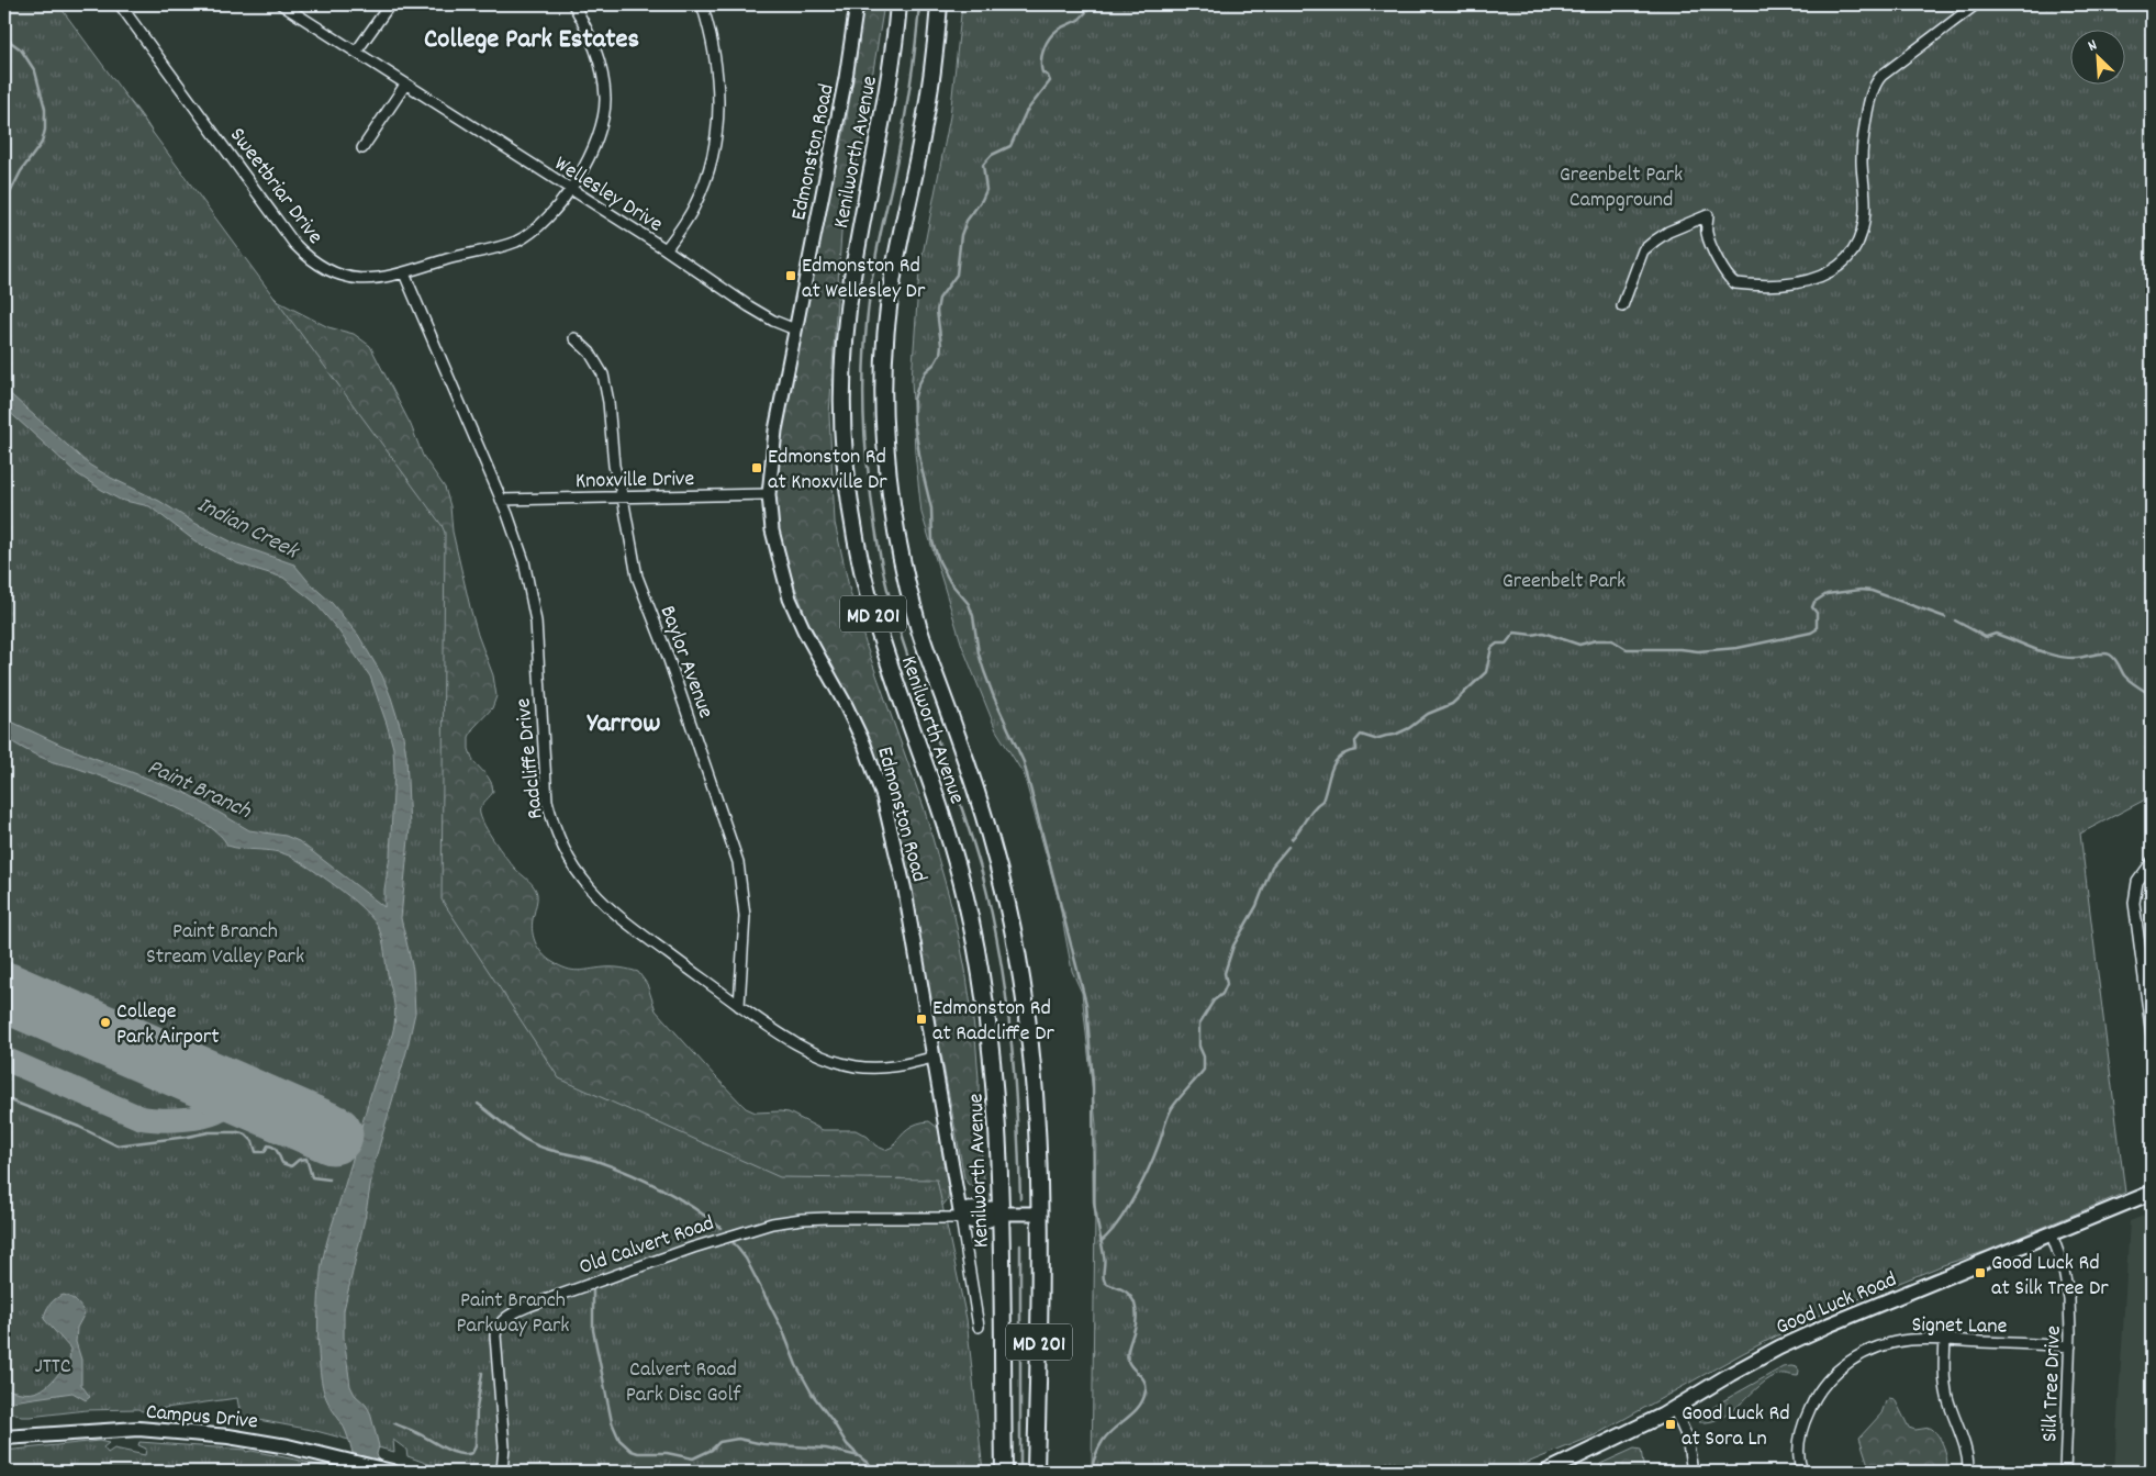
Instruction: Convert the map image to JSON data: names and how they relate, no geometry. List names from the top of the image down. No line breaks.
{"streets":{"main road":["Kenilworth Avenue","MD 201","Good Luck Road","Campus Drive"],"street":["Edmonston Road","Sweetbriar Drive","Wellesley Drive","Knoxville Drive","Baylor Avenue","Radcliffe Drive","Old Calvert Road","Signet Lane","Silk Tree Drive"]},"crossings":[["Edmonston Road","Wellesley Drive"],["Edmonston Road","Knoxville Drive"],["Edmonston Road","Radcliffe Drive"],["Edmonston Road","Old Calvert Road"],["Kenilworth Avenue","Old Calvert Road"],["Sweetbriar Drive","Wellesley Drive"],["Sweetbriar Drive","Radcliffe Drive"],["Knoxville Drive","Baylor Avenue"],["Knoxville Drive","Radcliffe Drive"],["Baylor Avenue","Radcliffe Drive"],["Good Luck Road","Silk Tree Drive"],["Signet Lane","Silk Tree Drive"]],"districts":["College Park Estates","Yarrow"],"water":["Indian Creek","Paint Branch"],"parks":["Greenbelt Park Campground","Greenbelt Park","Paint Branch Stream Valley Park","Paint Branch Parkway Park","JTTC","Calvert Road Park Disc Golf"],"places":{"transit":["Edmonston Rd at Wellesley Dr","Edmonston Rd at Knoxville Dr","Edmonston Rd at Radcliffe Dr","Good Luck Rd at Silk Tree Dr","Good Luck Rd at Sora Ln"],"other":["College Park Airport"]},"north":"top left"}
